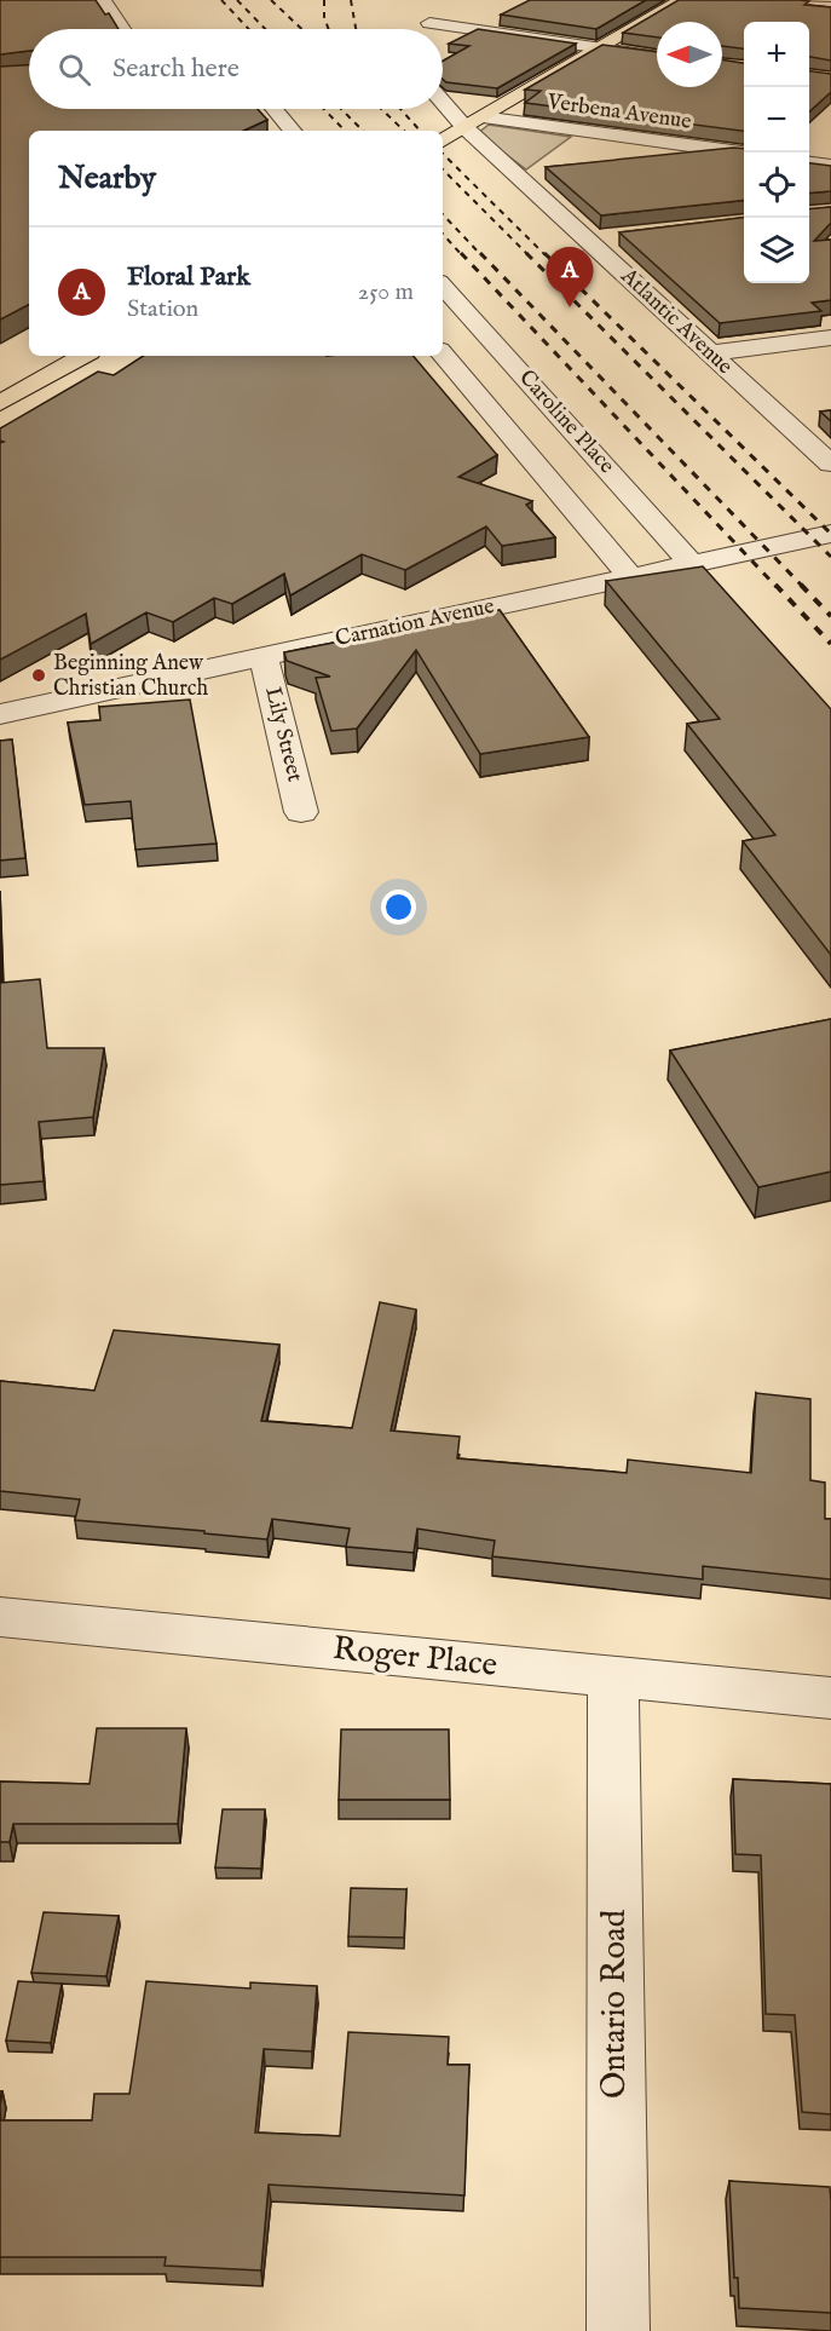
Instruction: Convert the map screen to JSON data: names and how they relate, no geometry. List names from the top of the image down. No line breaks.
{"streets":{"street":["Verbena Avenue","Atlantic Avenue","Caroline Place","Carnation Avenue","Lily Street","Roger Place","Ontario Road"]},"crossings":[["Verbena Avenue","Atlantic Avenue"],["Caroline Place","Carnation Avenue"],["Carnation Avenue","Lily Street"],["Roger Place","Ontario Road"]],"places":["Beginning Anew Christian Church"],"north":"left","page":{"map_buttons":["+","−"],"search":"Search here","heading":"Nearby","list":[{"mark":"A","name":"Floral Park","note":"Station","value":"250 m"}],"pins":"A"}}
